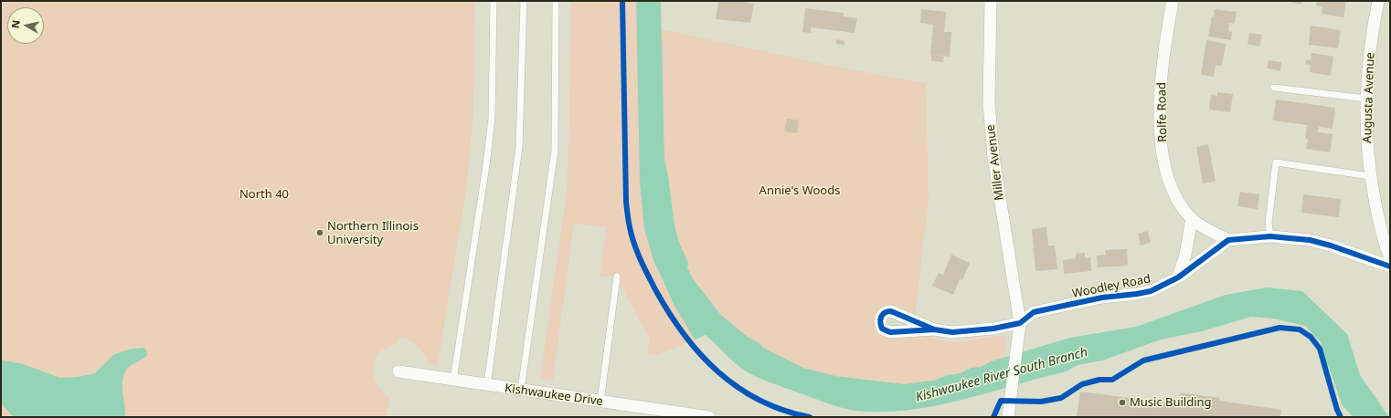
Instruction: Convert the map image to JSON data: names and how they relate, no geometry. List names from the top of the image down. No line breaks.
{"streets":{"street":["Augusta Avenue","Rolfe Road","Miller Avenue","Woodley Road","Kishwaukee Drive"]},"crossings":[["Rolfe Road","Woodley Road"],["Miller Avenue","Woodley Road"]],"water":["Kishwaukee River South Branch"],"parks":["Annie's Woods","North 40"],"places":["Northern Illinois University","Music Building"],"north":"left"}
